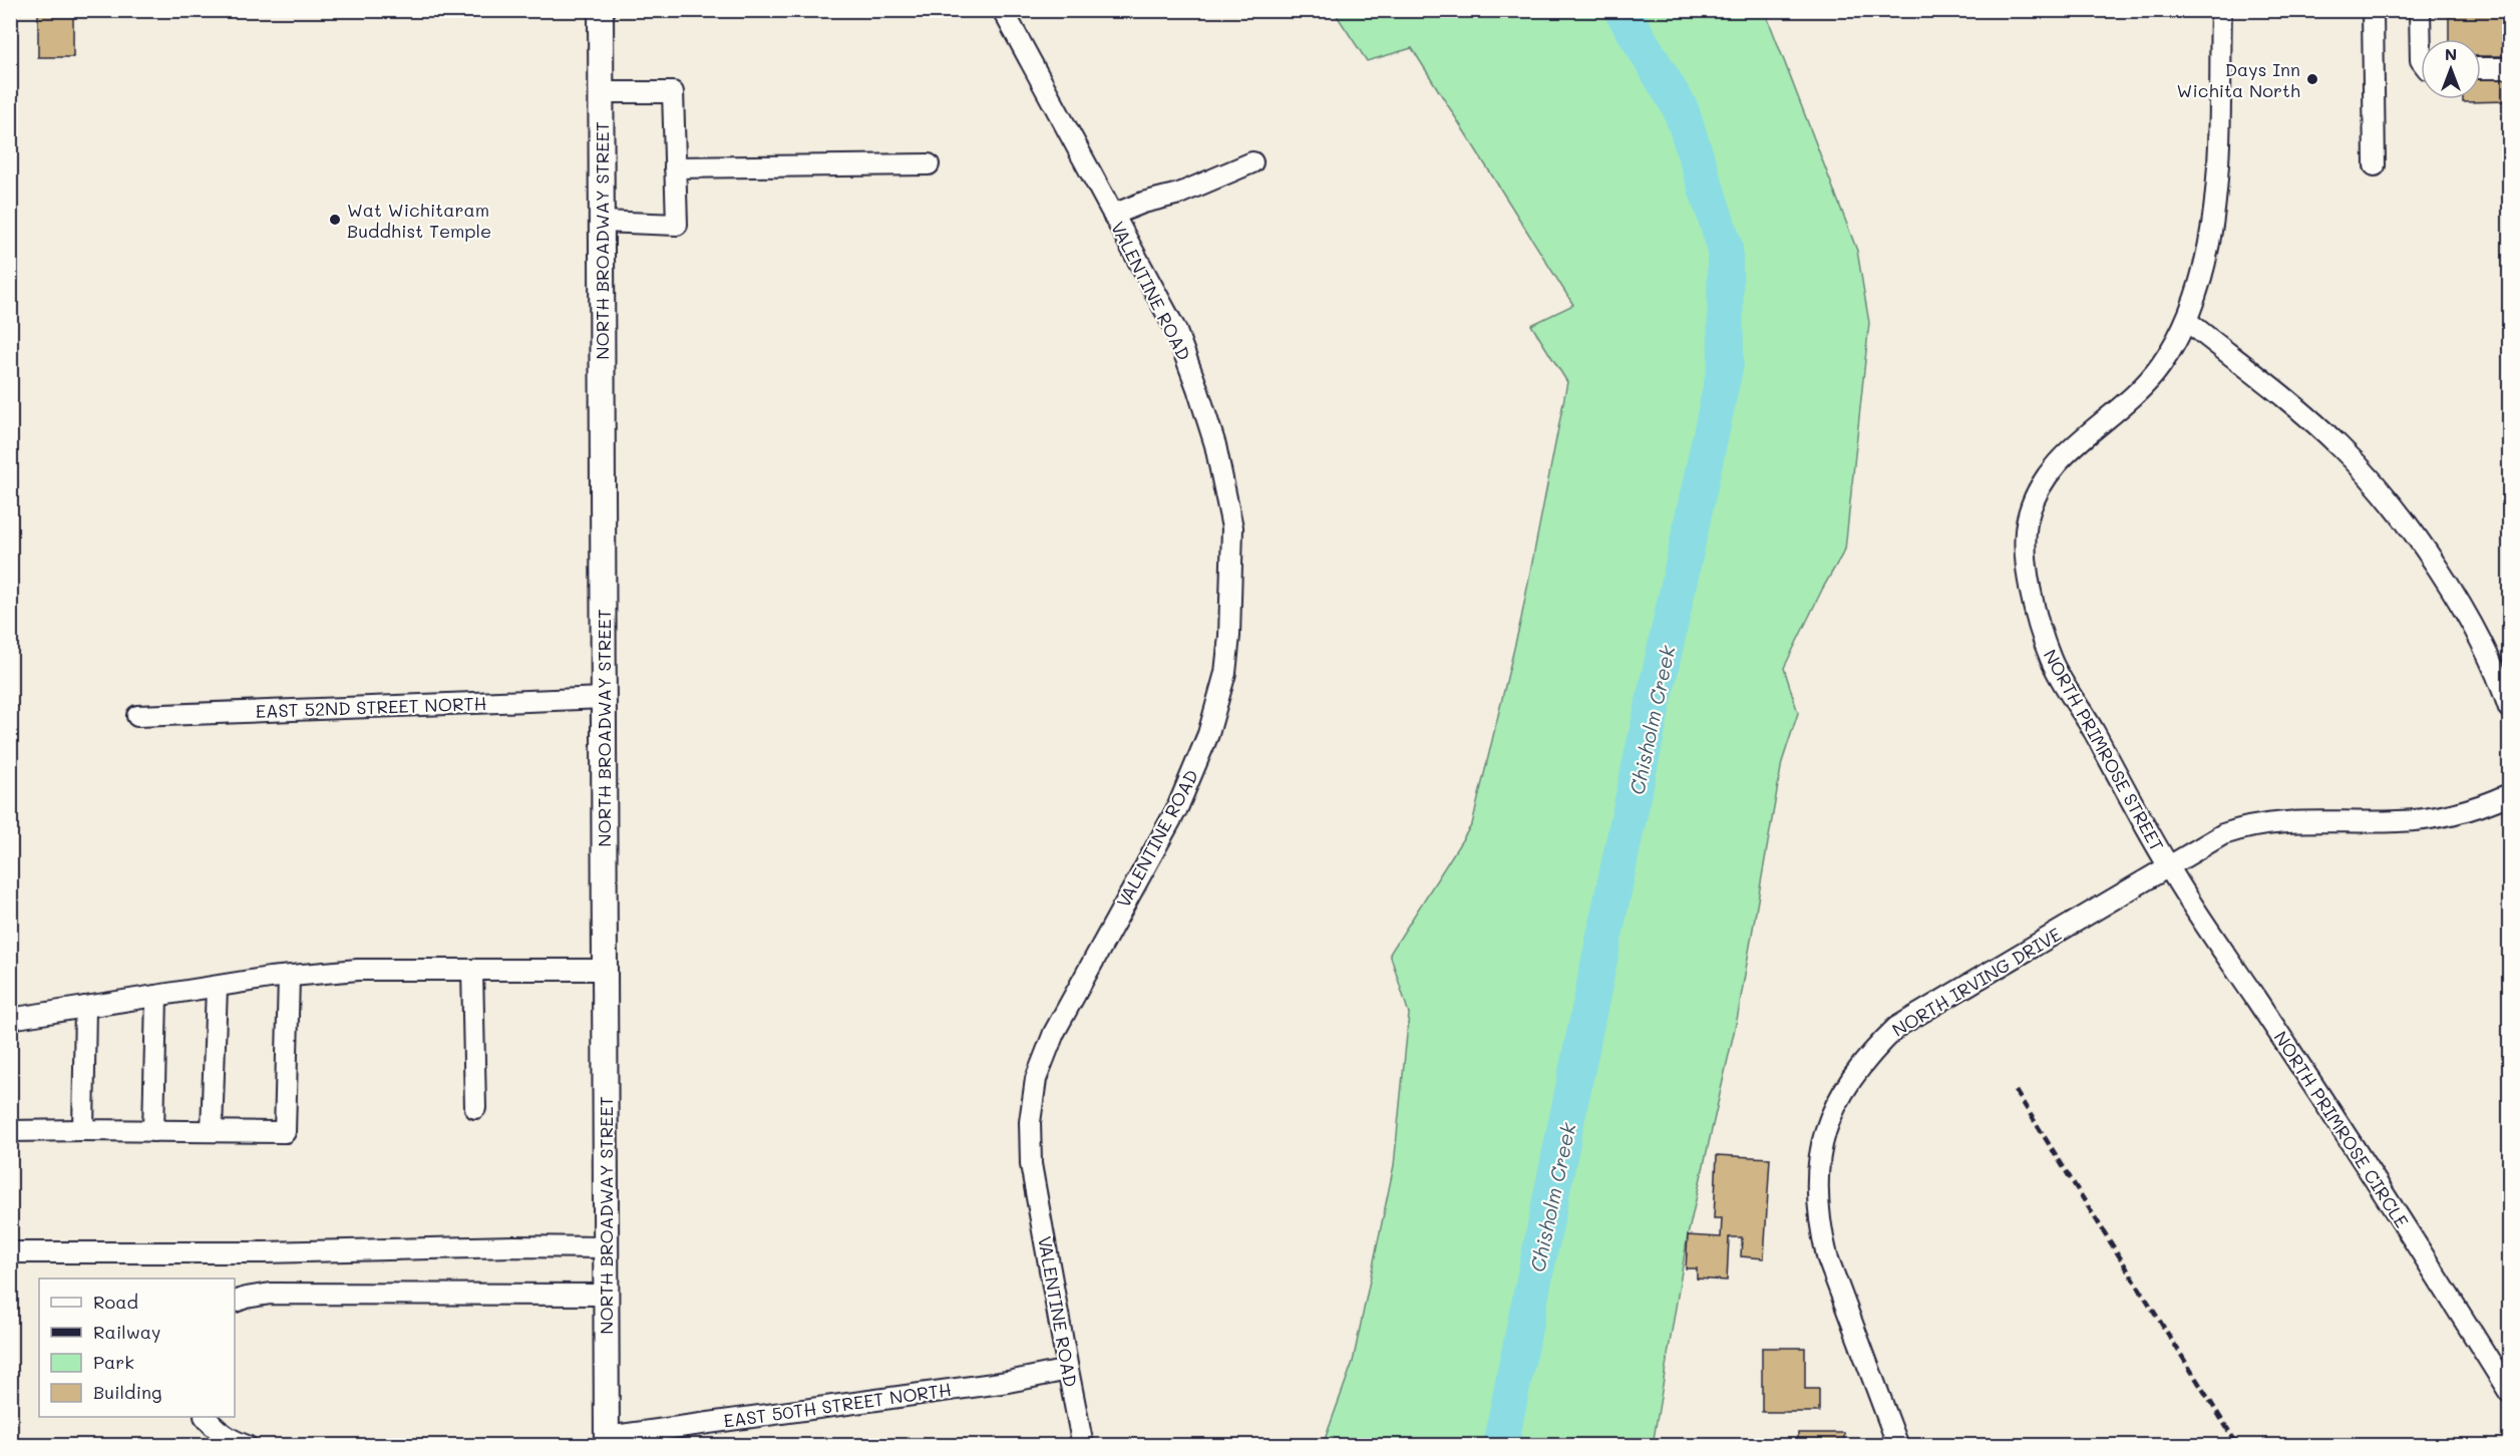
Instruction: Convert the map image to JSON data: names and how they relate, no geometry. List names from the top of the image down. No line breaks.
{"streets":{"main road":["NORTH BROADWAY STREET"],"street":["VALENTINE ROAD","EAST 52ND STREET NORTH","NORTH PRIMROSE STREET","NORTH IRVING DRIVE","NORTH PRIMROSE CIRCLE","EAST 50TH STREET NORTH"]},"crossings":[["NORTH BROADWAY STREET","EAST 52ND STREET NORTH"],["NORTH BROADWAY STREET","EAST 50TH STREET NORTH"],["VALENTINE ROAD","EAST 50TH STREET NORTH"],["NORTH PRIMROSE STREET","NORTH IRVING DRIVE"],["NORTH PRIMROSE STREET","NORTH PRIMROSE CIRCLE"],["NORTH IRVING DRIVE","NORTH PRIMROSE CIRCLE"]],"water":["Chisholm Creek"],"places":["Days Inn Wichita North","Wat Wichitaram Buddhist Temple"],"legend":["Road","Railway","Park","Building"],"north":"top"}
